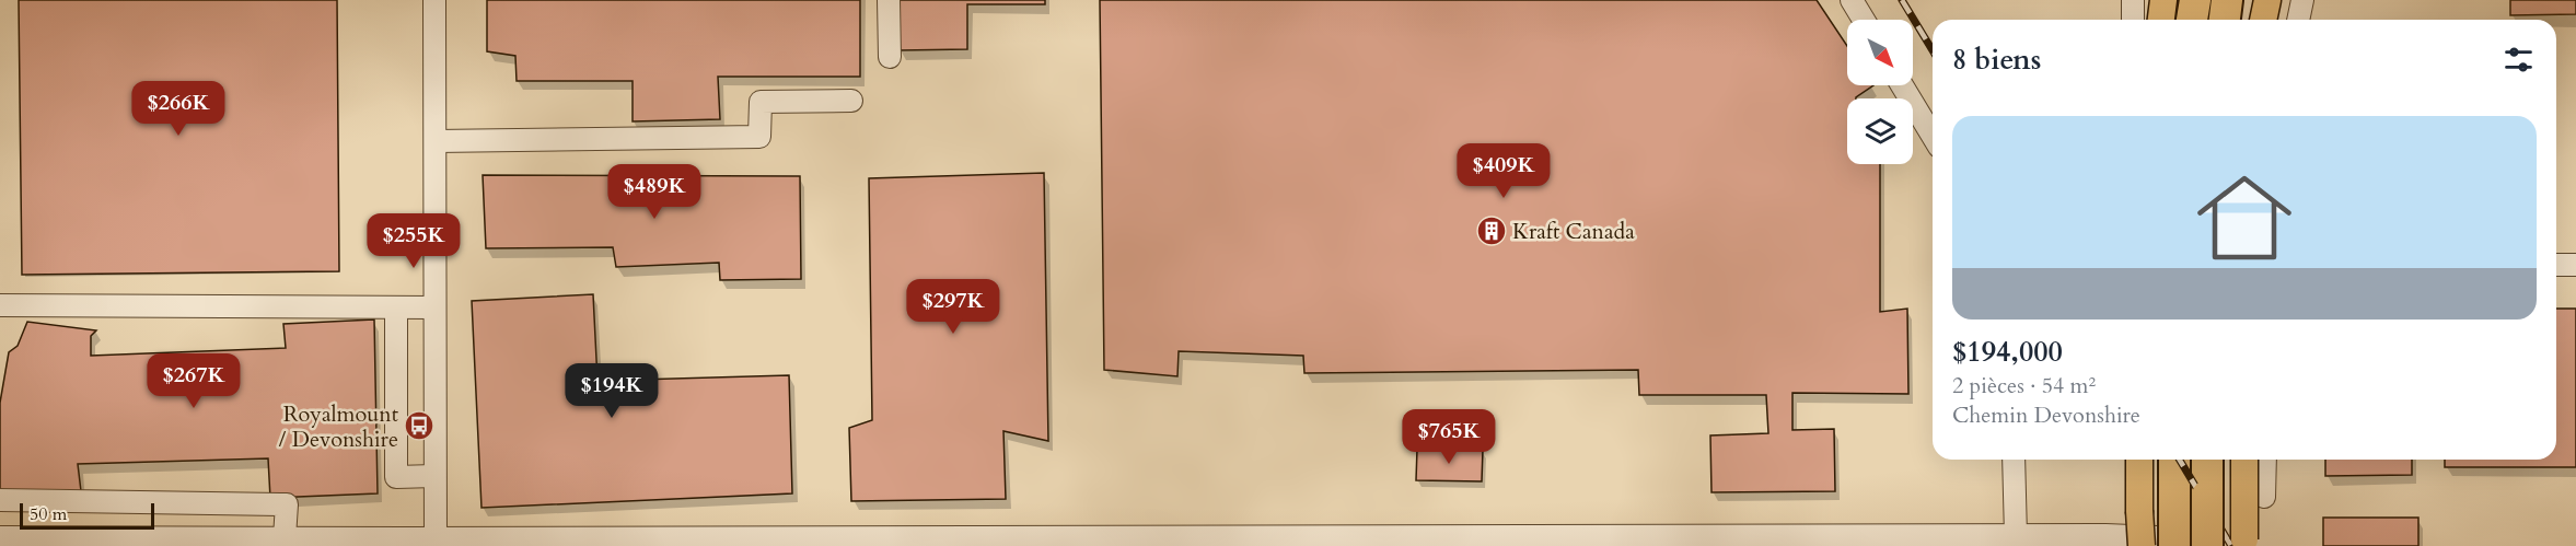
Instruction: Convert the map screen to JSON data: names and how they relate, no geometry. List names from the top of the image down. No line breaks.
{"places":{"building":["Kraft Canada"],"bus stop":["Royalmount / Devonshire"]},"scale_bar":"50 m","north":"bottom right","page":{"heading":"8 biens","price":["$266K","$409K","$489K","$255K","$297K","$267K","$194K","$765K"],"list":[{"name":"$194,000","note":"2 pièces · 54 m² · Chemin Devonshire"}],"scale":"50 m"}}
